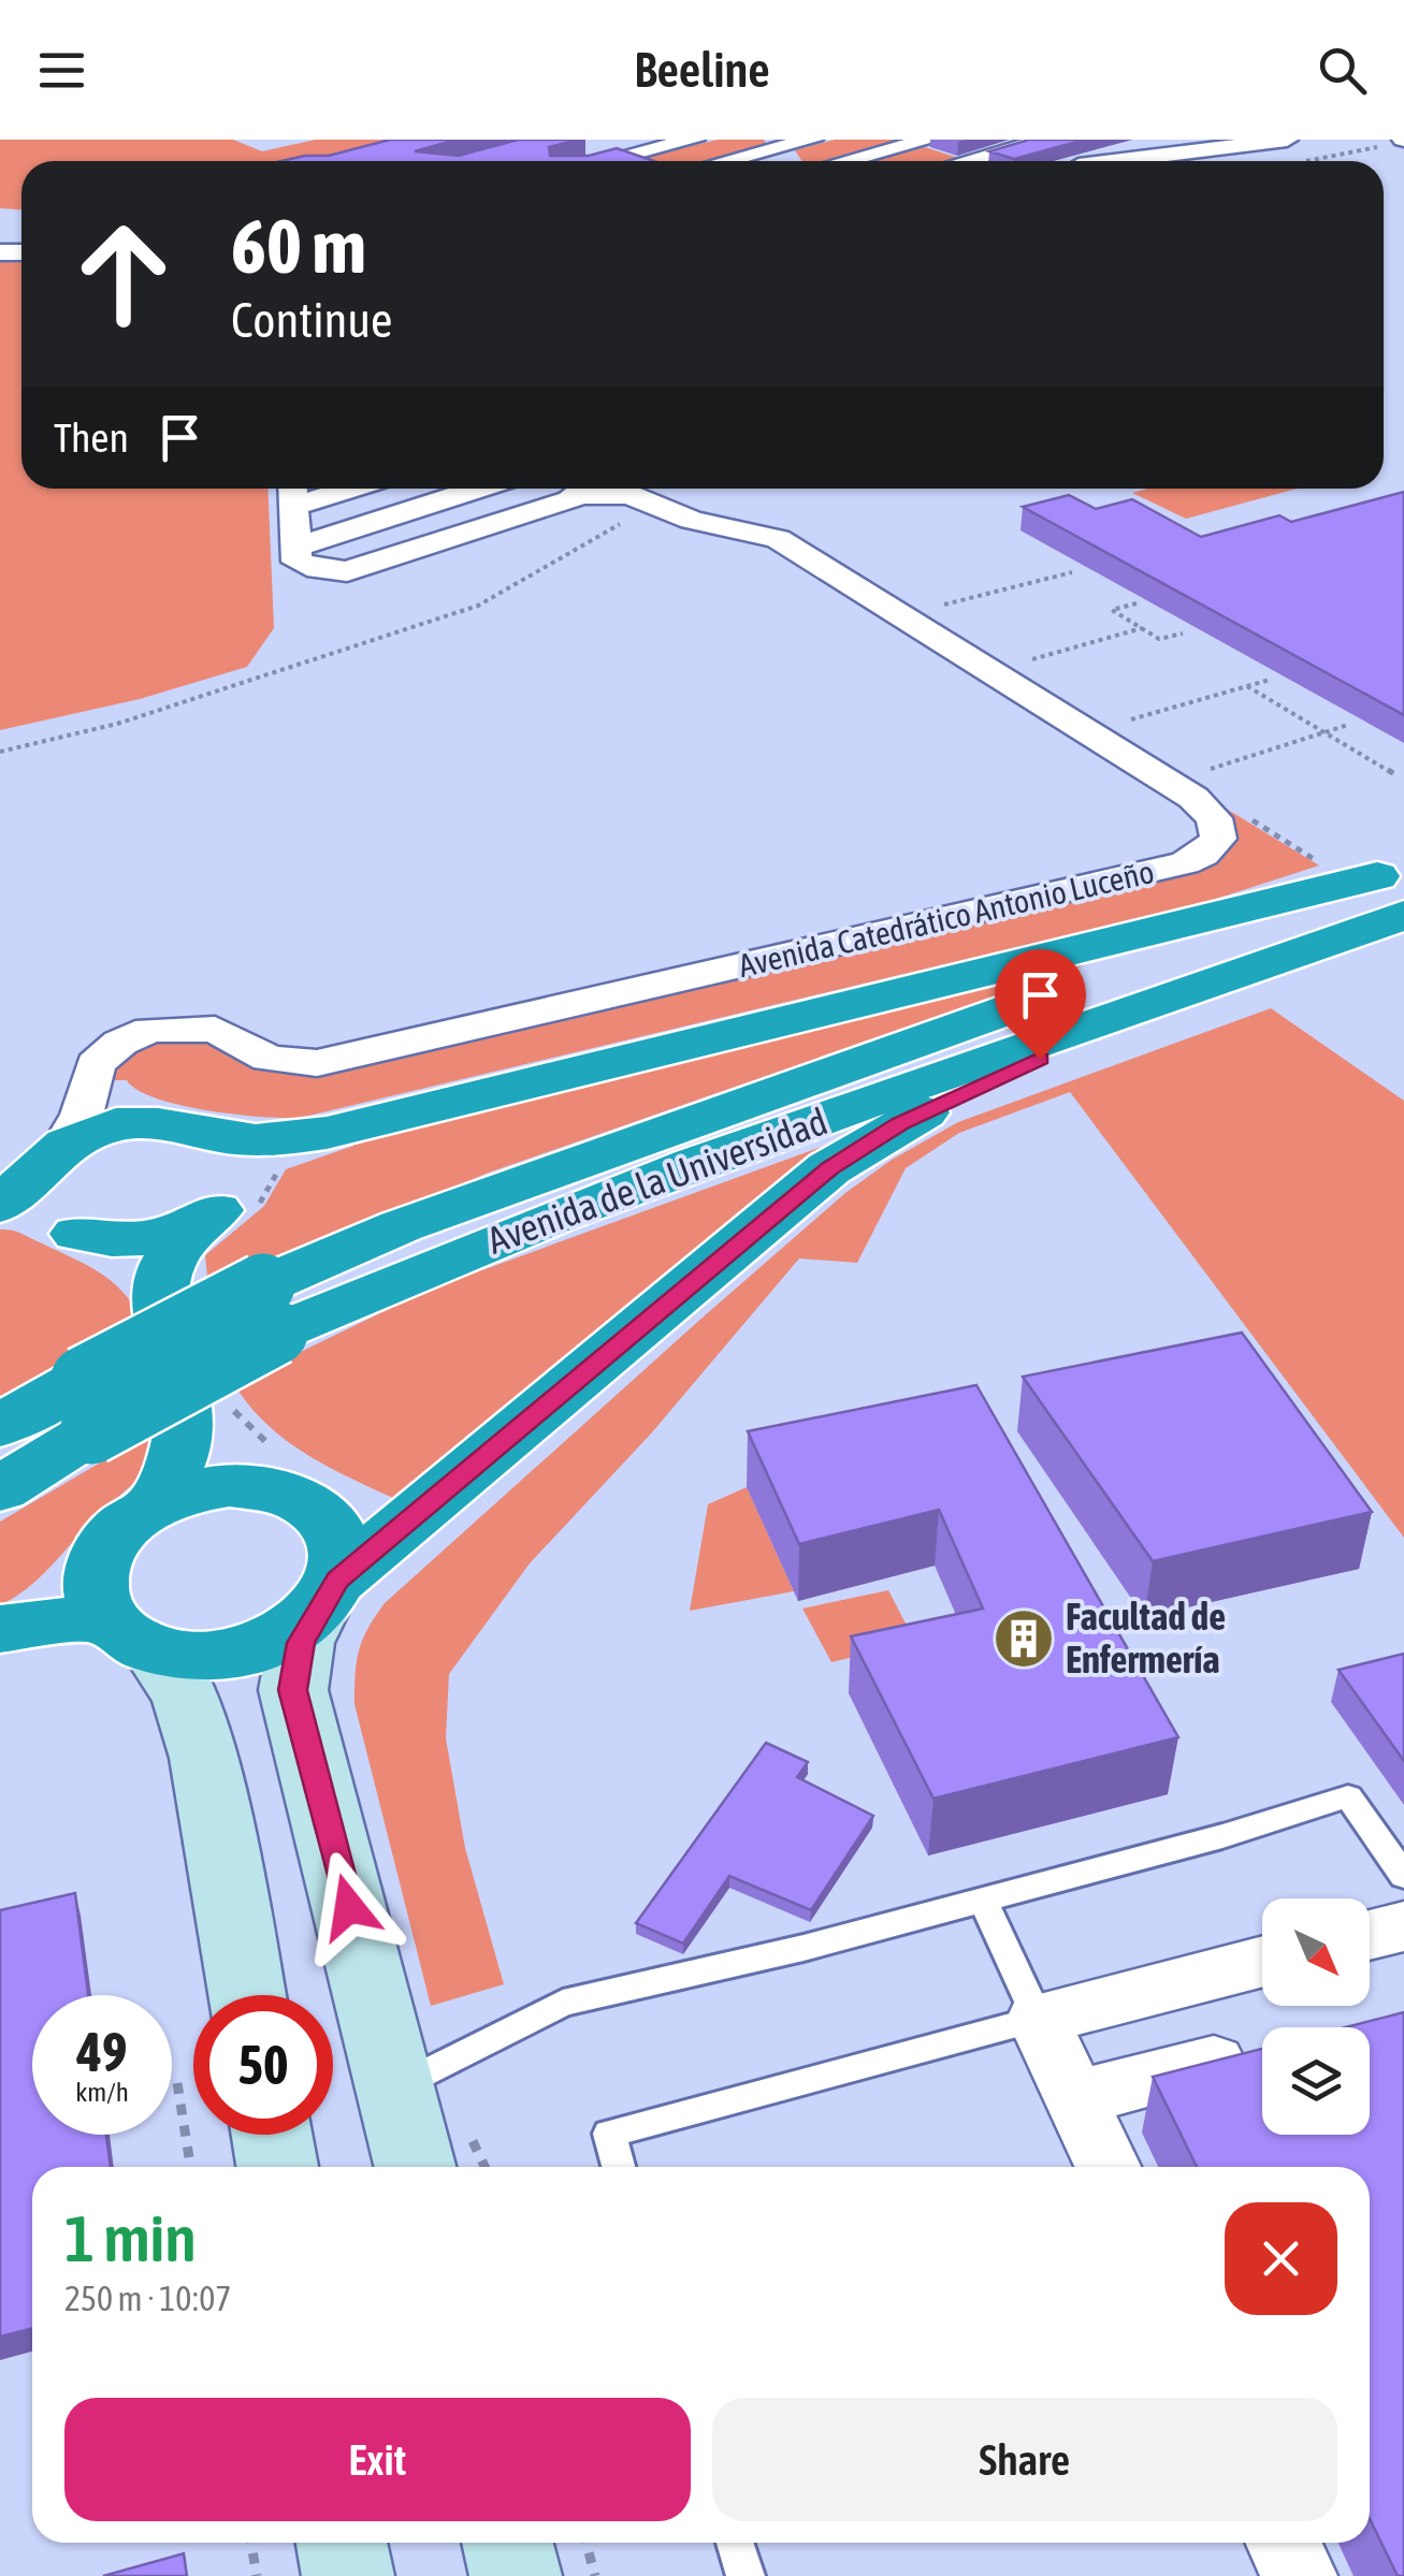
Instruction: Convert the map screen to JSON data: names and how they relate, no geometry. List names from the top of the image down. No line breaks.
{"streets":{"highway":["Avenida de la Universidad"],"street":["Avenida Catedrático Antonio Luceño"]},"places":{"building":["Facultad de Enfermería"]},"north":"bottom right","page":{"header":"Beeline","turn":["60 m","Continue"],"then":"Then","speed":"49 km/h","limit":"50","heading":["1 min","250 m · 10:07"],"buttons":["Exit","Share"]}}
